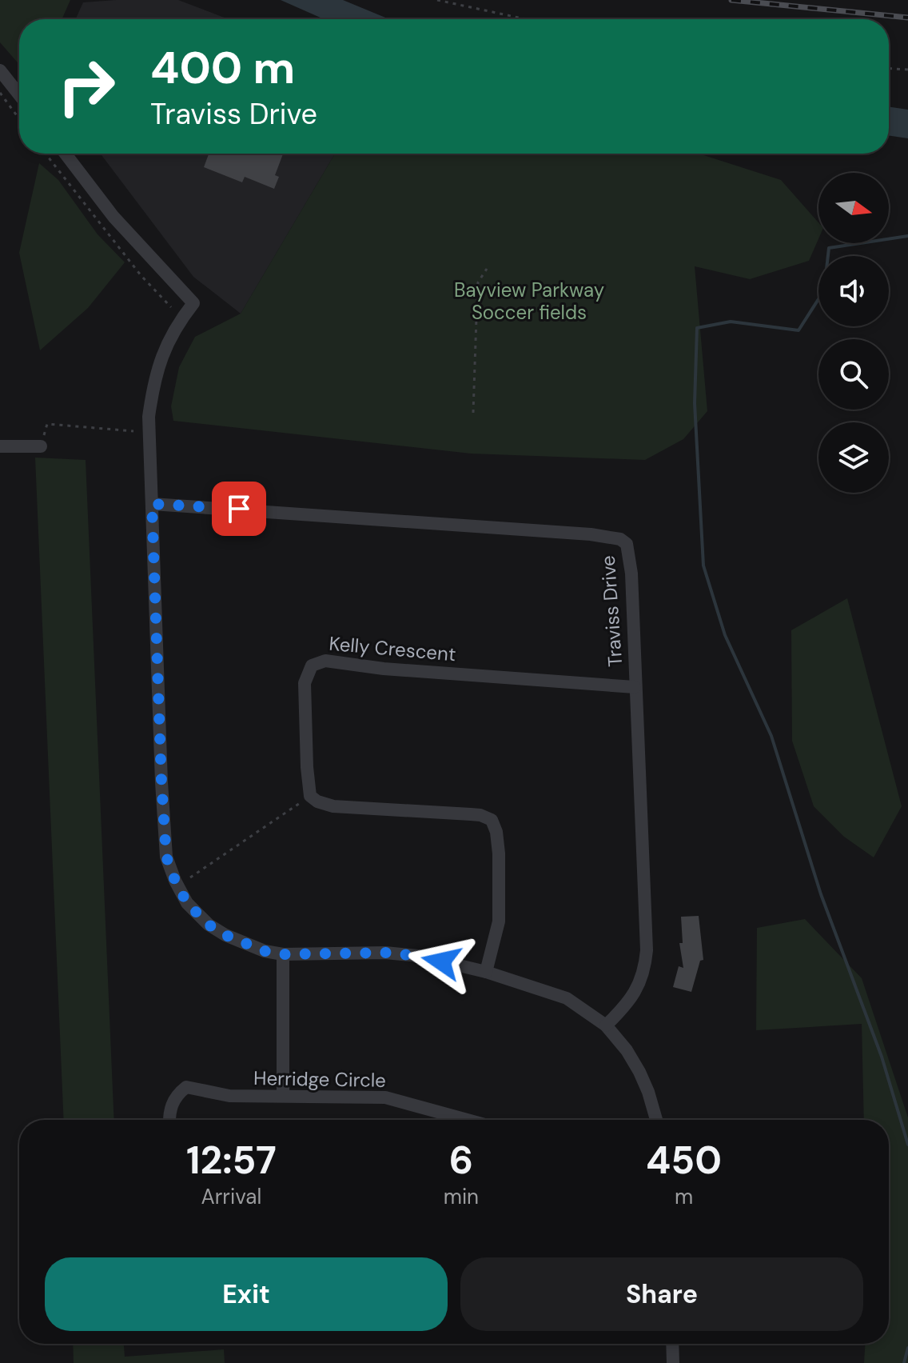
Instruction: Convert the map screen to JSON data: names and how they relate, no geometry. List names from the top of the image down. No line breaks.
{"streets":{"street":["Traviss Drive","Kelly Crescent","Herridge Circle"]},"crossings":[["Traviss Drive","Kelly Crescent"]],"parks":["Bayview Parkway Soccer fields"],"north":"right","page":{"turn":["400 m","Traviss Drive"],"eta":["12:57","Arrival","6","min","450","m"],"buttons":["Exit","Share"]}}
